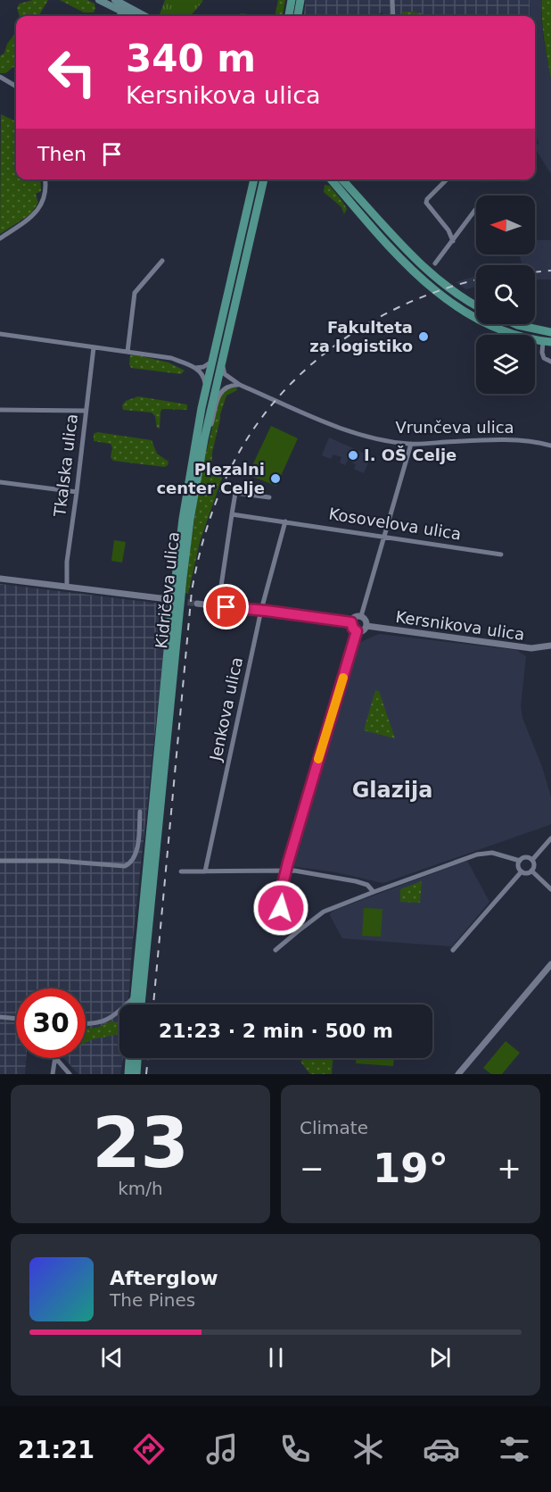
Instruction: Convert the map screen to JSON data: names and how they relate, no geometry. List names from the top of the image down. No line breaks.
{"streets":{"main road":["Kidričeva ulica"],"street":["Vrunčeva ulica","Tkalska ulica","Kosovelova ulica","Kersnikova ulica","Jenkova ulica"]},"crossings":[["Vrunčeva ulica","Kidričeva ulica"],["Kosovelova ulica","Jenkova ulica"]],"districts":["Glazija"],"places":["Fakulteta za logistiko","I. OŠ Celje","Plezalni center Celje"],"north":"left","page":{"turn":["340 m","Kersnikova ulica"],"then":"Then","limit":"30","trip":"21:23 · 2 min · 500 m","tile":[["23","km/h"],"Climate"],"heat":["−","19°","+"],"song":["Afterglow","The Pines"],"tabs":"21:21"}}
